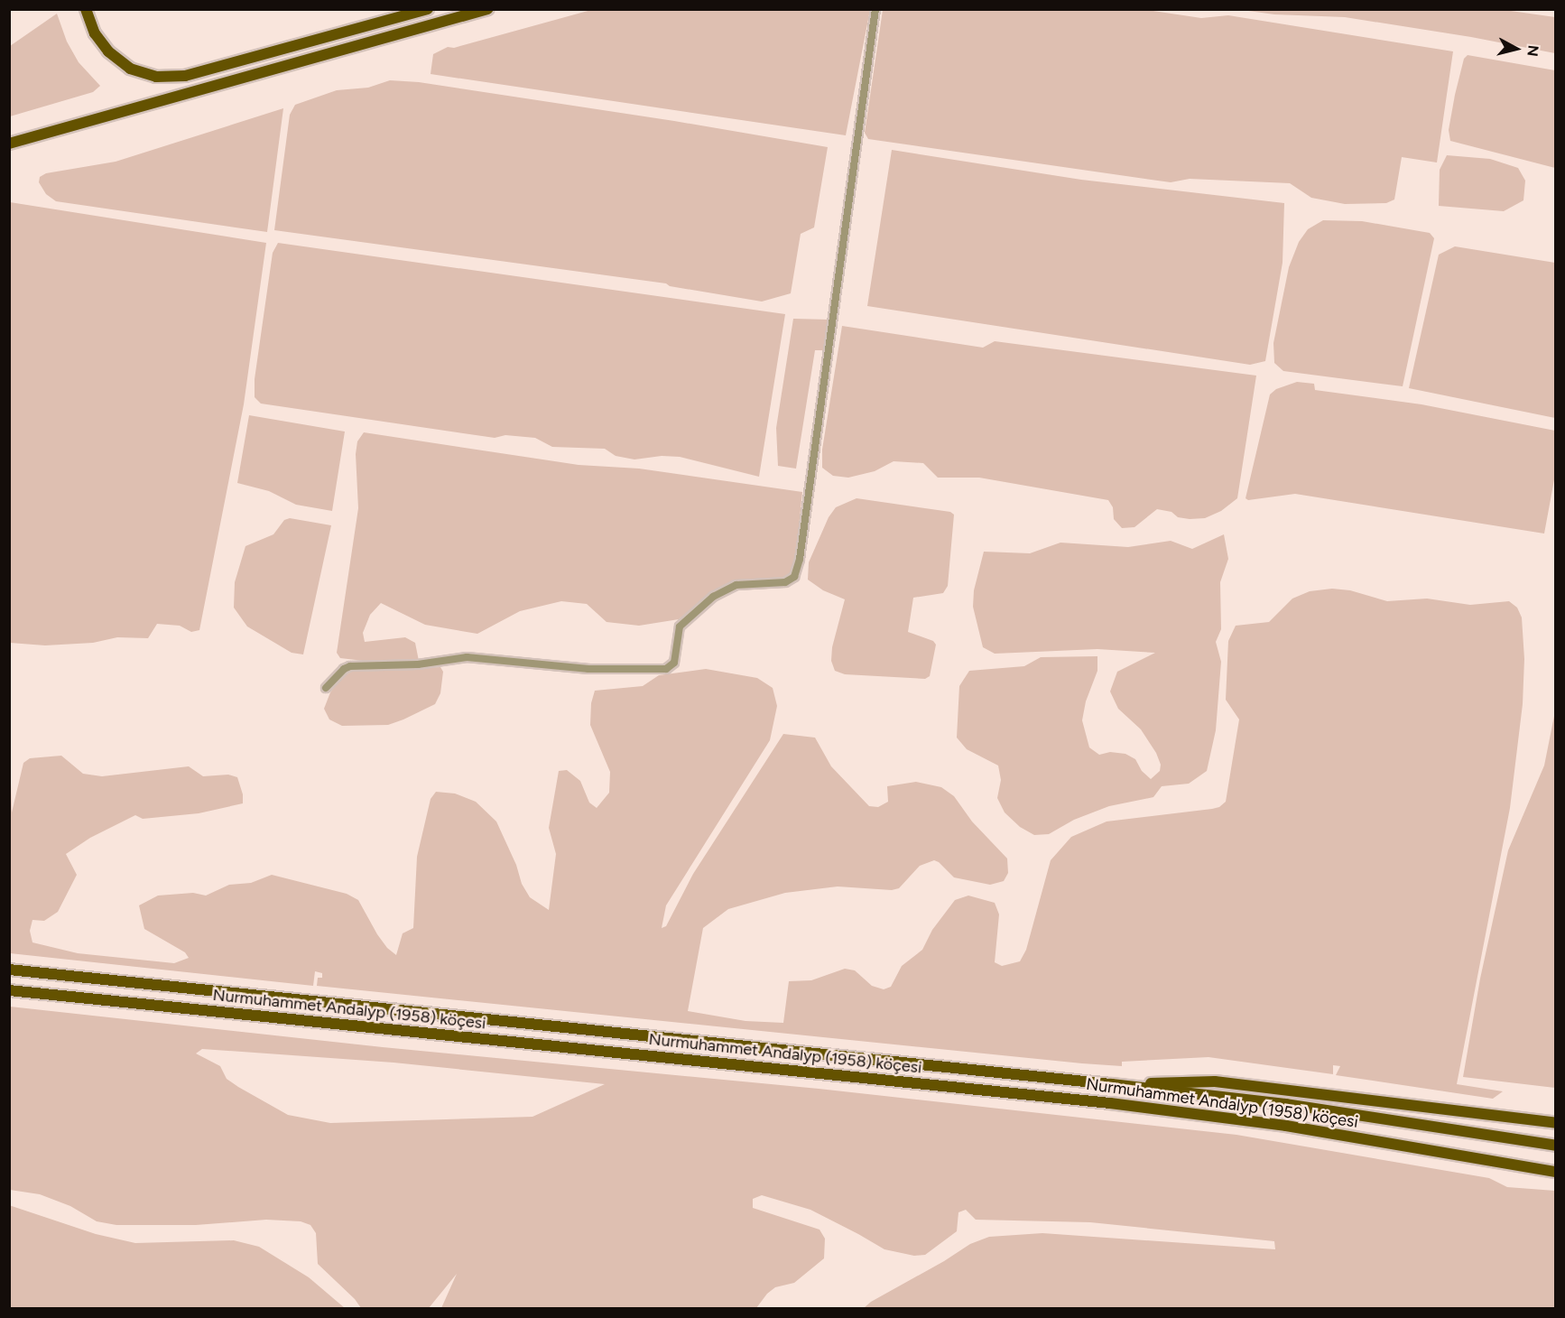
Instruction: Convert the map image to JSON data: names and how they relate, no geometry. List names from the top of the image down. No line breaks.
{"streets":{"main road":["Nurmuhammet Andalyp (1958) köçesi"]},"north":"right"}
